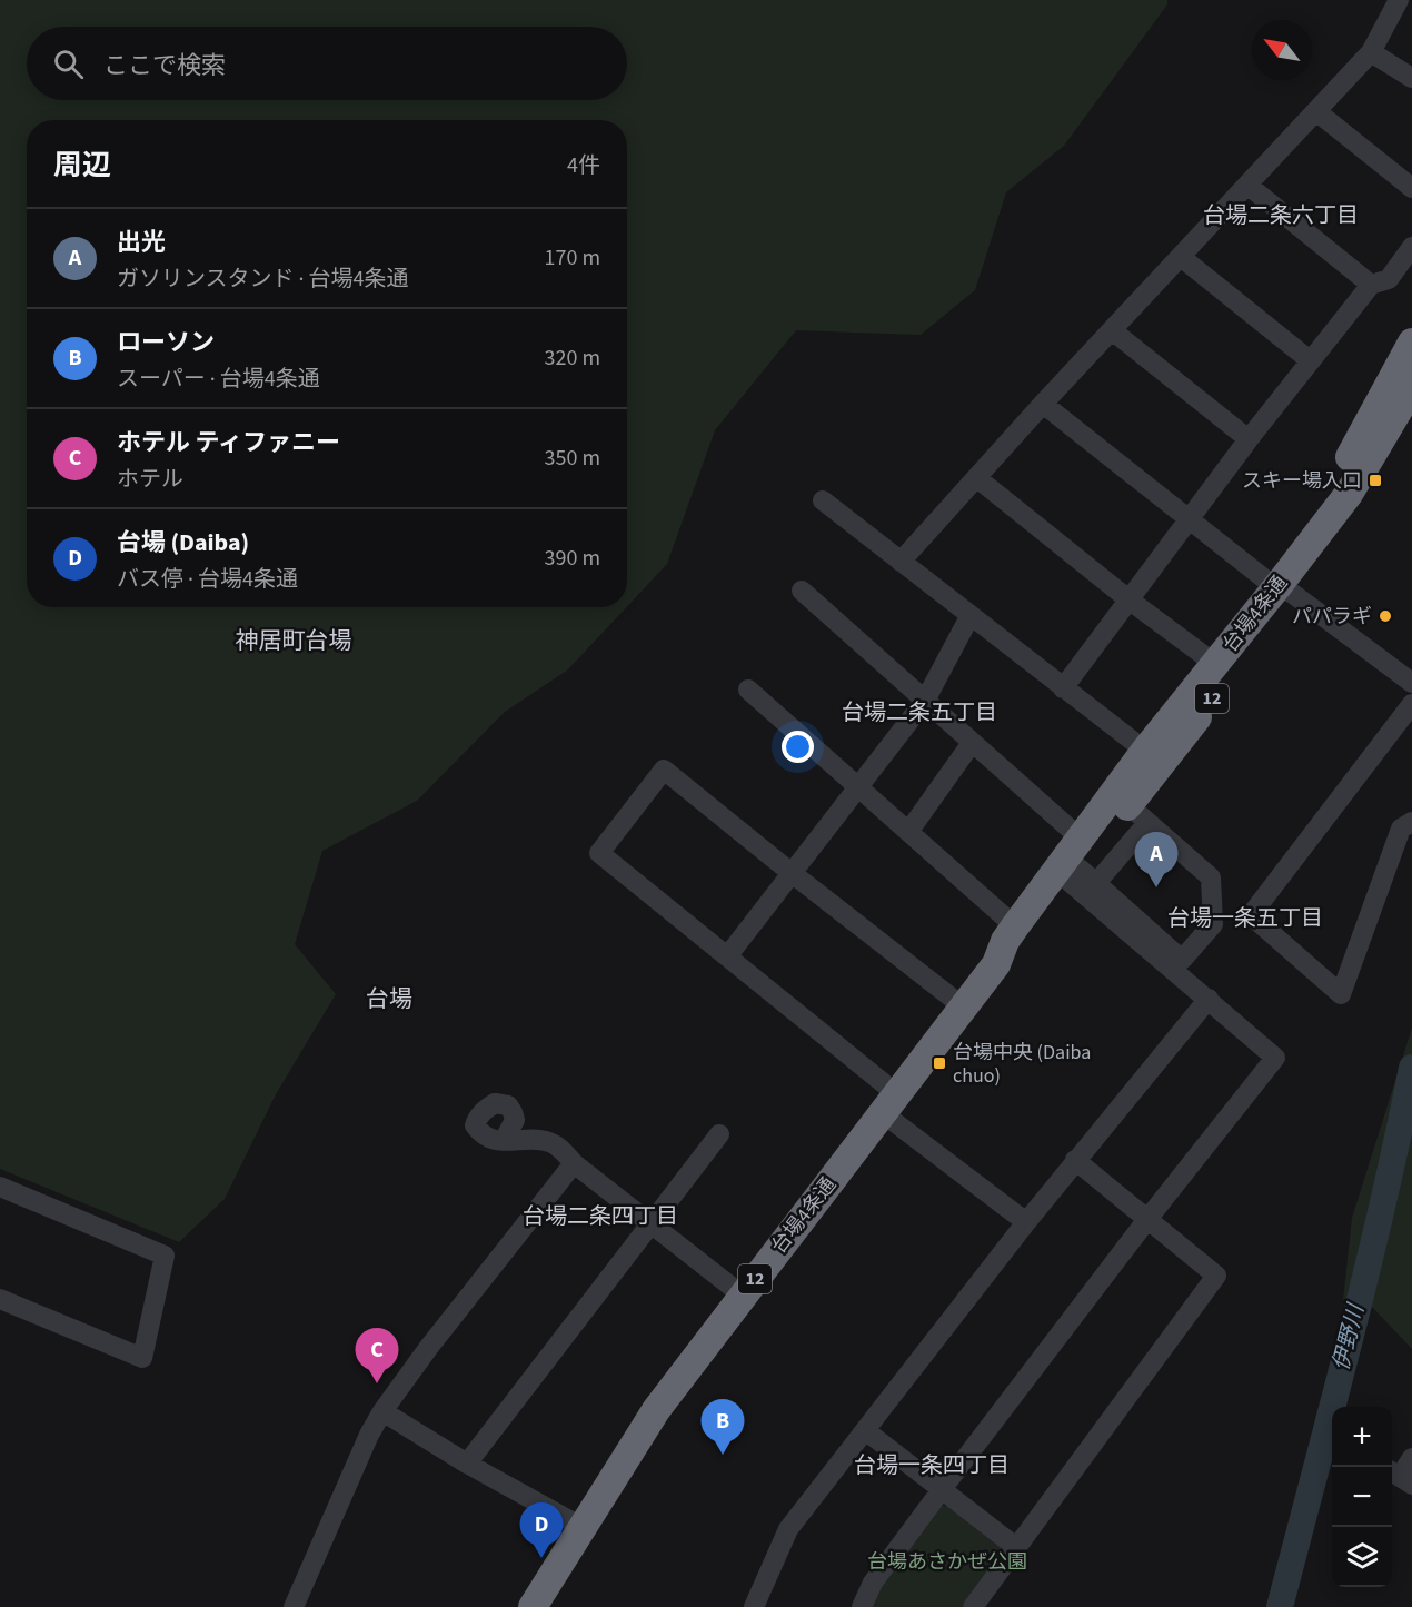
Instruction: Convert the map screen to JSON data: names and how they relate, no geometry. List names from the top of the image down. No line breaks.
{"streets":{"highway":["台場4条通","12"]},"crossings":[["台場4条通","12"]],"districts":["台場二条六丁目","神居町台場","台場二条五丁目","台場一条五丁目","台場","台場二条四丁目","台場一条四丁目"],"water":["伊野川"],"parks":["台場あさかぜ公園"],"places":{"transit":["スキー場入口","台場中央 (Daiba chuo)"],"other":["パパラギ"]},"north":"top left","page":{"search":"ここで検索","heading":["周辺","4件"],"list":[{"mark":"A","name":"出光","note":"ガソリンスタンド · 台場4条通","value":"170 m"},{"mark":"B","name":"ローソン","note":"スーパー · 台場4条通","value":"320 m"},{"mark":"C","name":"ホテル ティファニー","note":"ホテル","value":"350 m"},{"mark":"D","name":"台場 (Daiba)","note":"バス停 · 台場4条通","value":"390 m"}],"pins":["A","C","B","D"],"map_buttons":["+","−"]}}
